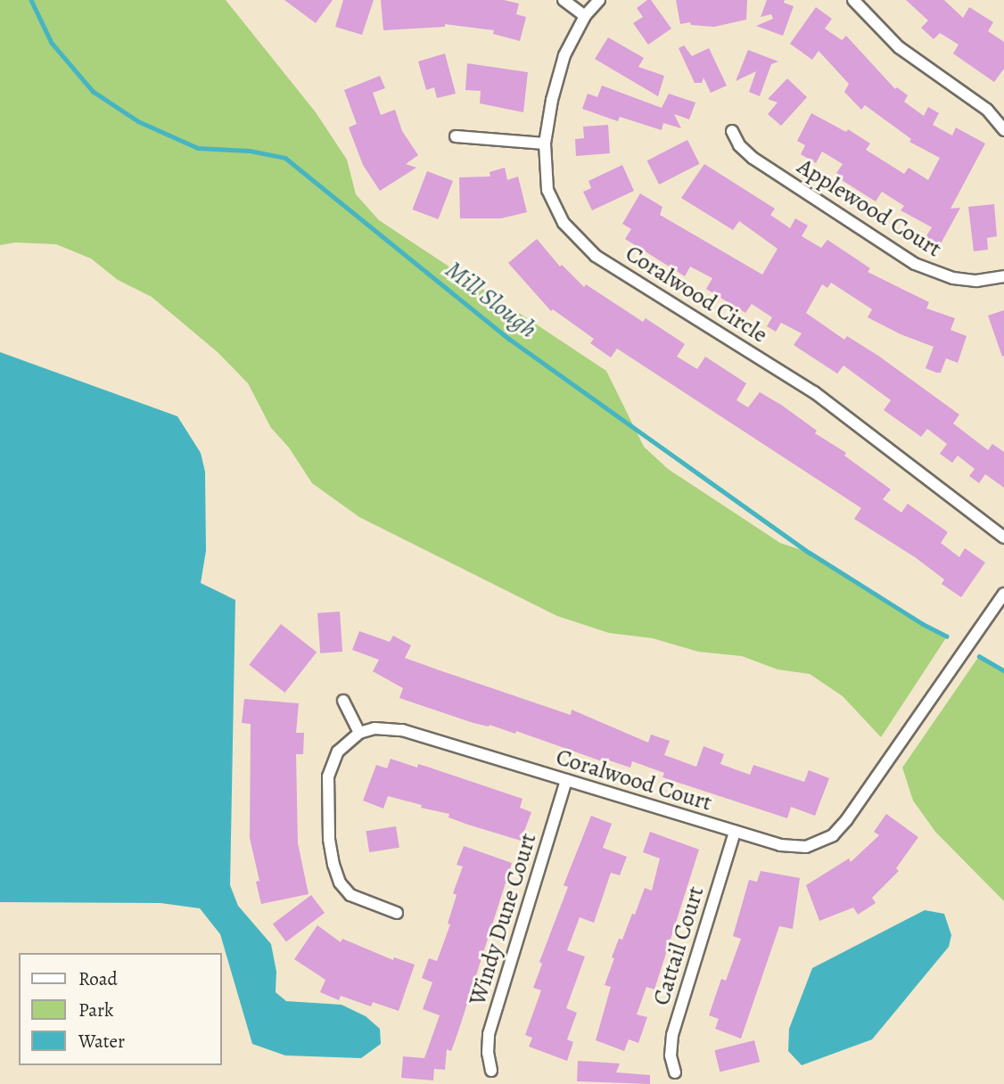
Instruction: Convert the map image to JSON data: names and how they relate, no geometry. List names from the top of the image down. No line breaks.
{"streets":{"street":["Applewood Court","Coralwood Circle","Coralwood Court","Windy Dune Court","Cattail Court"]},"crossings":[["Coralwood Court","Windy Dune Court"],["Coralwood Court","Cattail Court"]],"water":["Mill Slough"],"legend":["Road","Park","Water"]}
